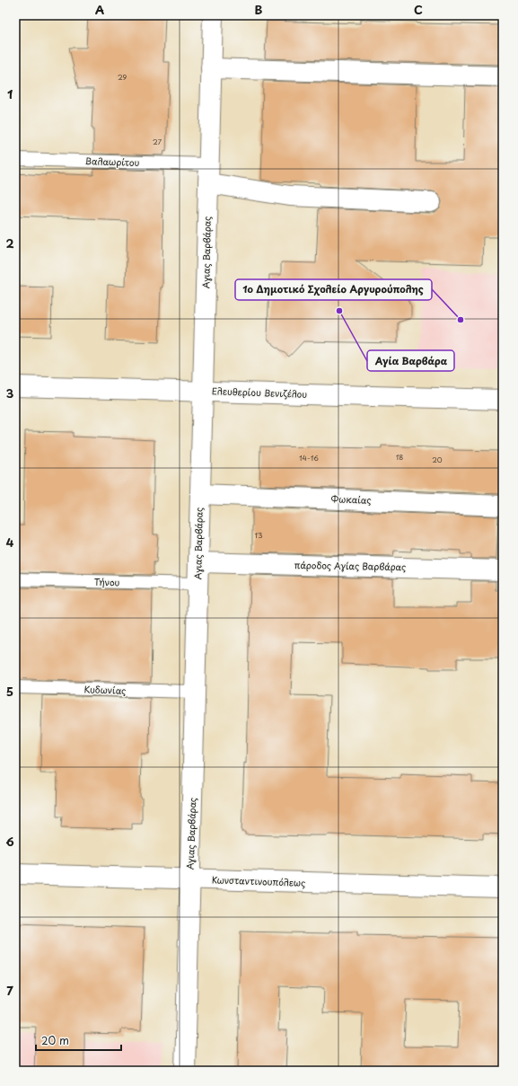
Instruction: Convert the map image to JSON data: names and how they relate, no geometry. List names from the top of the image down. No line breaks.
{"streets":{"street":["Αγιας Βαρβάρας","Ελευθερίου Βενιζέλου","Φωκαίας","πάροδος Αγίας Βαρβάρας","Κωνσταντινουπόλεως"],"lane":["Βαλαωρίτου","Τήνου","Κυδωνίας"]},"crossings":[["Βαλαωρίτου","Αγιας Βαρβάρας"],["Αγιας Βαρβάρας","Ελευθερίου Βενιζέλου"],["Αγιας Βαρβάρας","Φωκαίας"],["Αγιας Βαρβάρας","πάροδος Αγίας Βαρβάρας"],["Αγιας Βαρβάρας","Τήνου"],["Αγιας Βαρβάρας","Κυδωνίας"],["Αγιας Βαρβάρας","Κωνσταντινουπόλεως"]],"places":["Αγία Βαρβάρα","1ο Δημοτικό Σχολείο Αργυρούπολης"],"house_numbers":["29","27","18","14-16","20","13"],"scale_bar":"20 m","grid":{"columns":["A","B","C"],"rows":["1","2","3","4","5","6","7"]}}
